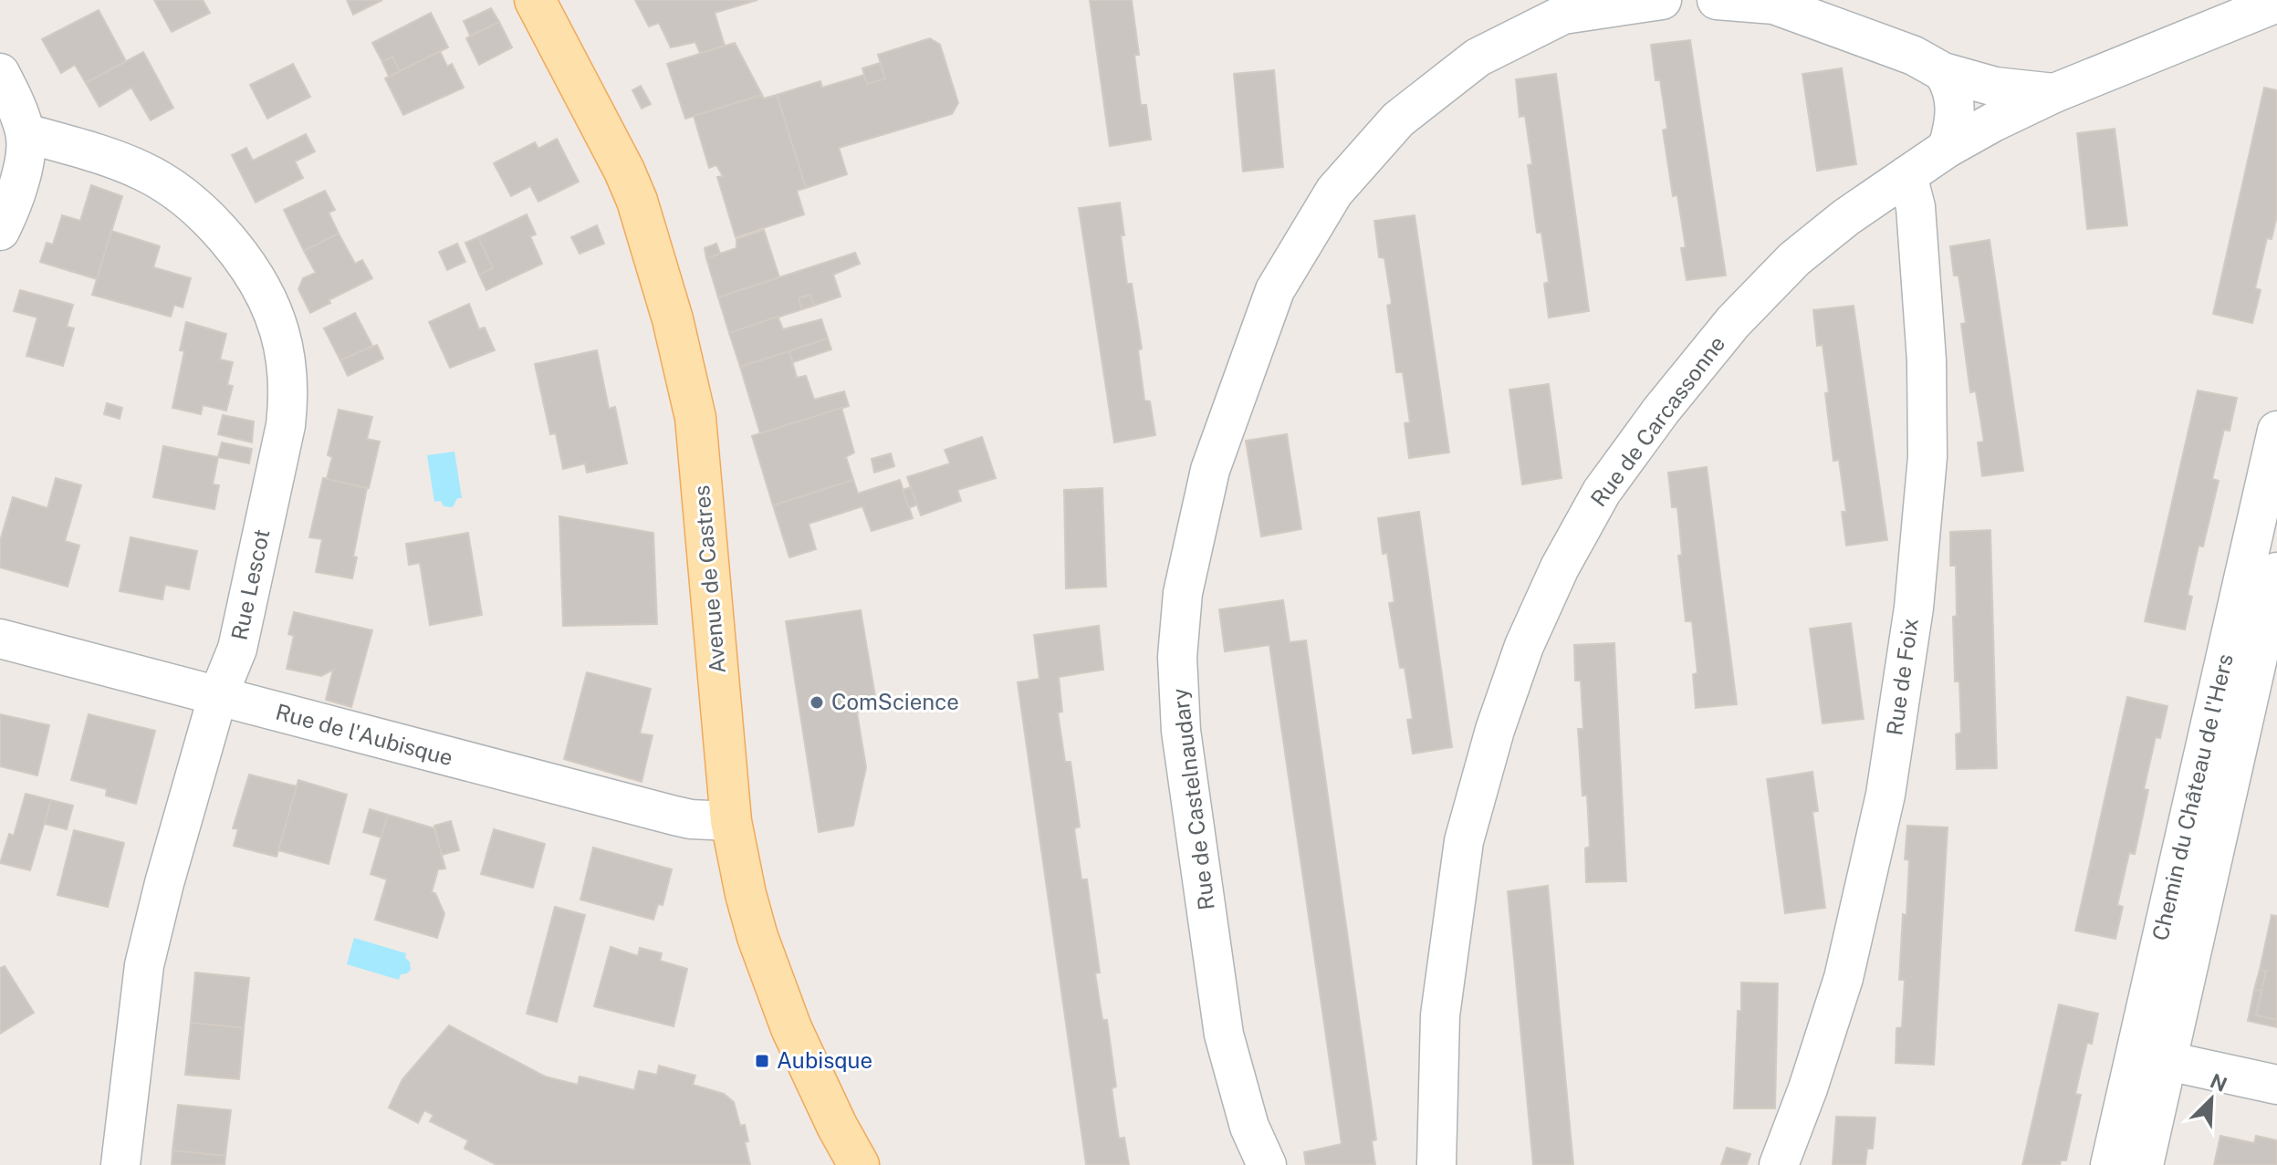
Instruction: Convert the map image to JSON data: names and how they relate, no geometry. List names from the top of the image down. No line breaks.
{"streets":{"main road":["Avenue de Castres"],"street":["Rue de Carcassonne","Rue Lescot","Rue de Foix","Rue de l'Aubisque","Chemin du Château de l'Hers","Rue de Castelnaudary"]},"crossings":[["Rue de Carcassonne","Rue de Foix"],["Avenue de Castres","Rue de l'Aubisque"],["Rue Lescot","Rue de l'Aubisque"]],"places":{"other":["ComScience"],"transit":["Aubisque"]},"north":"top right"}
